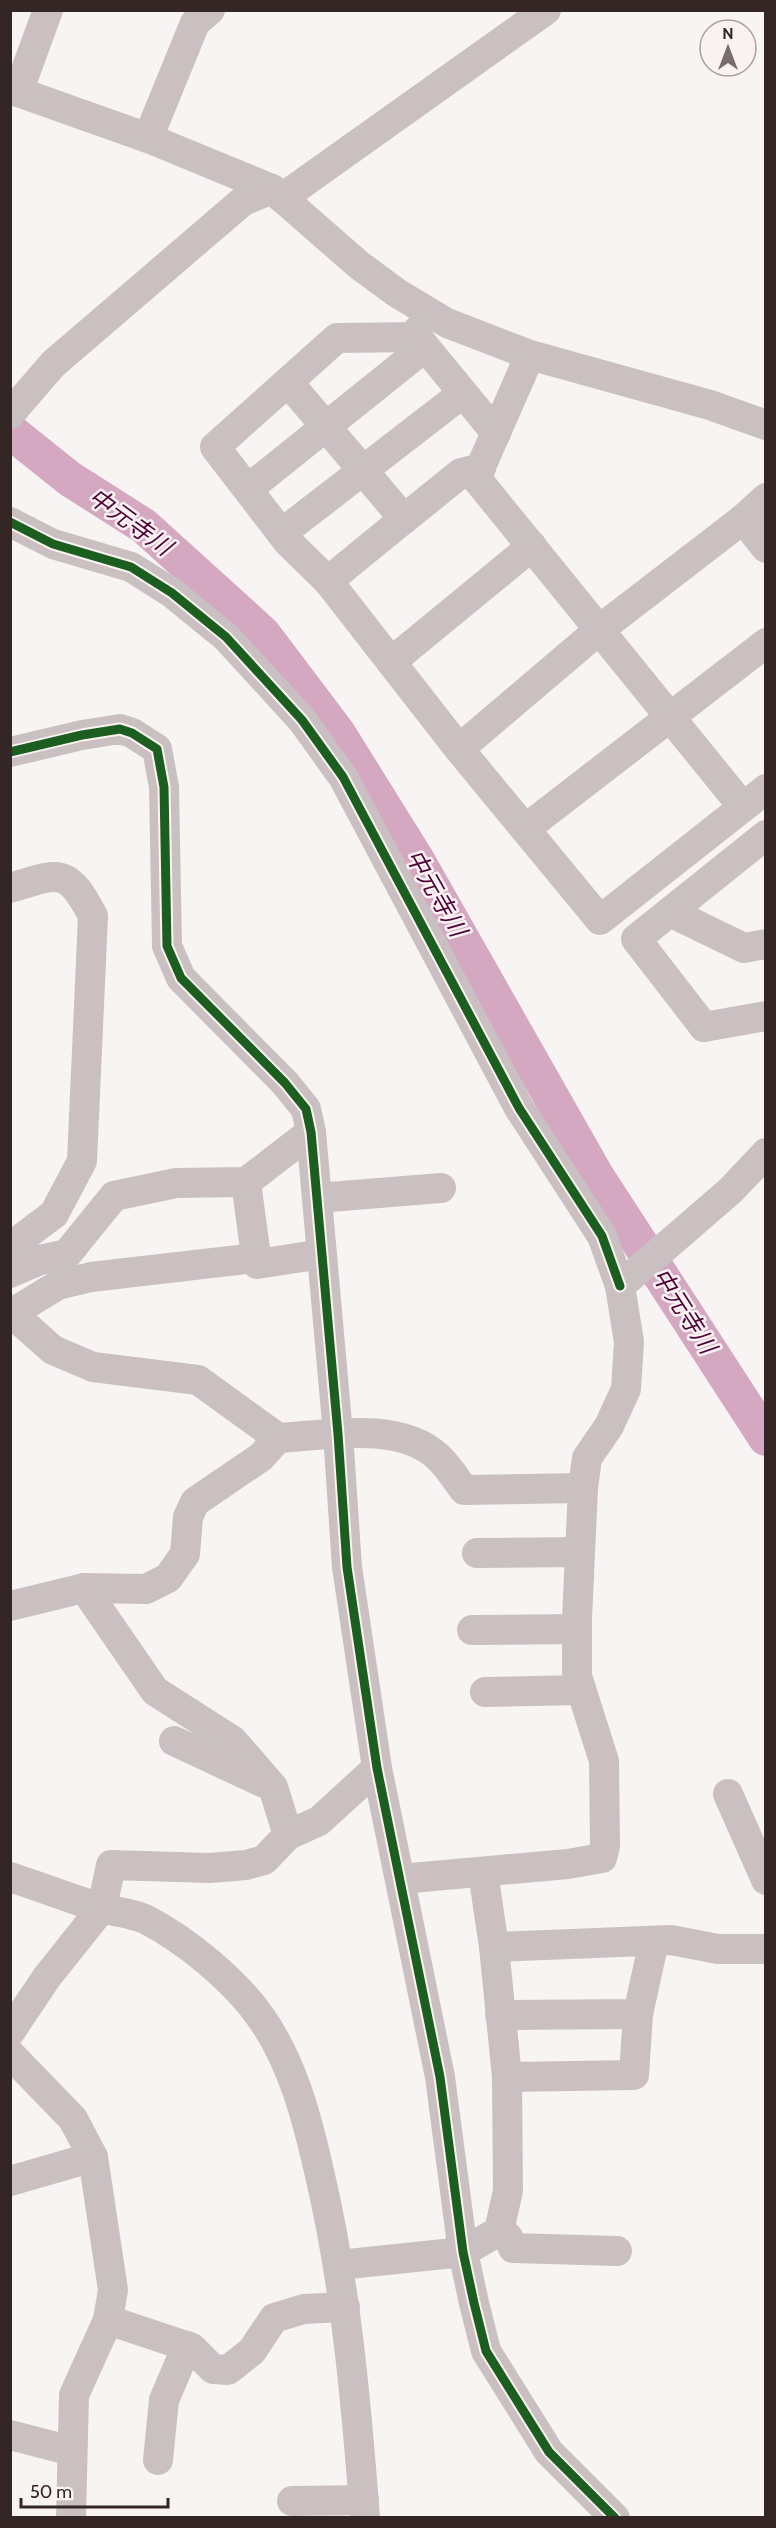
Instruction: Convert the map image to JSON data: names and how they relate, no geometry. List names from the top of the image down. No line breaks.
{"water":["中元寺川"],"scale_bar":"50 m","north":"top"}
